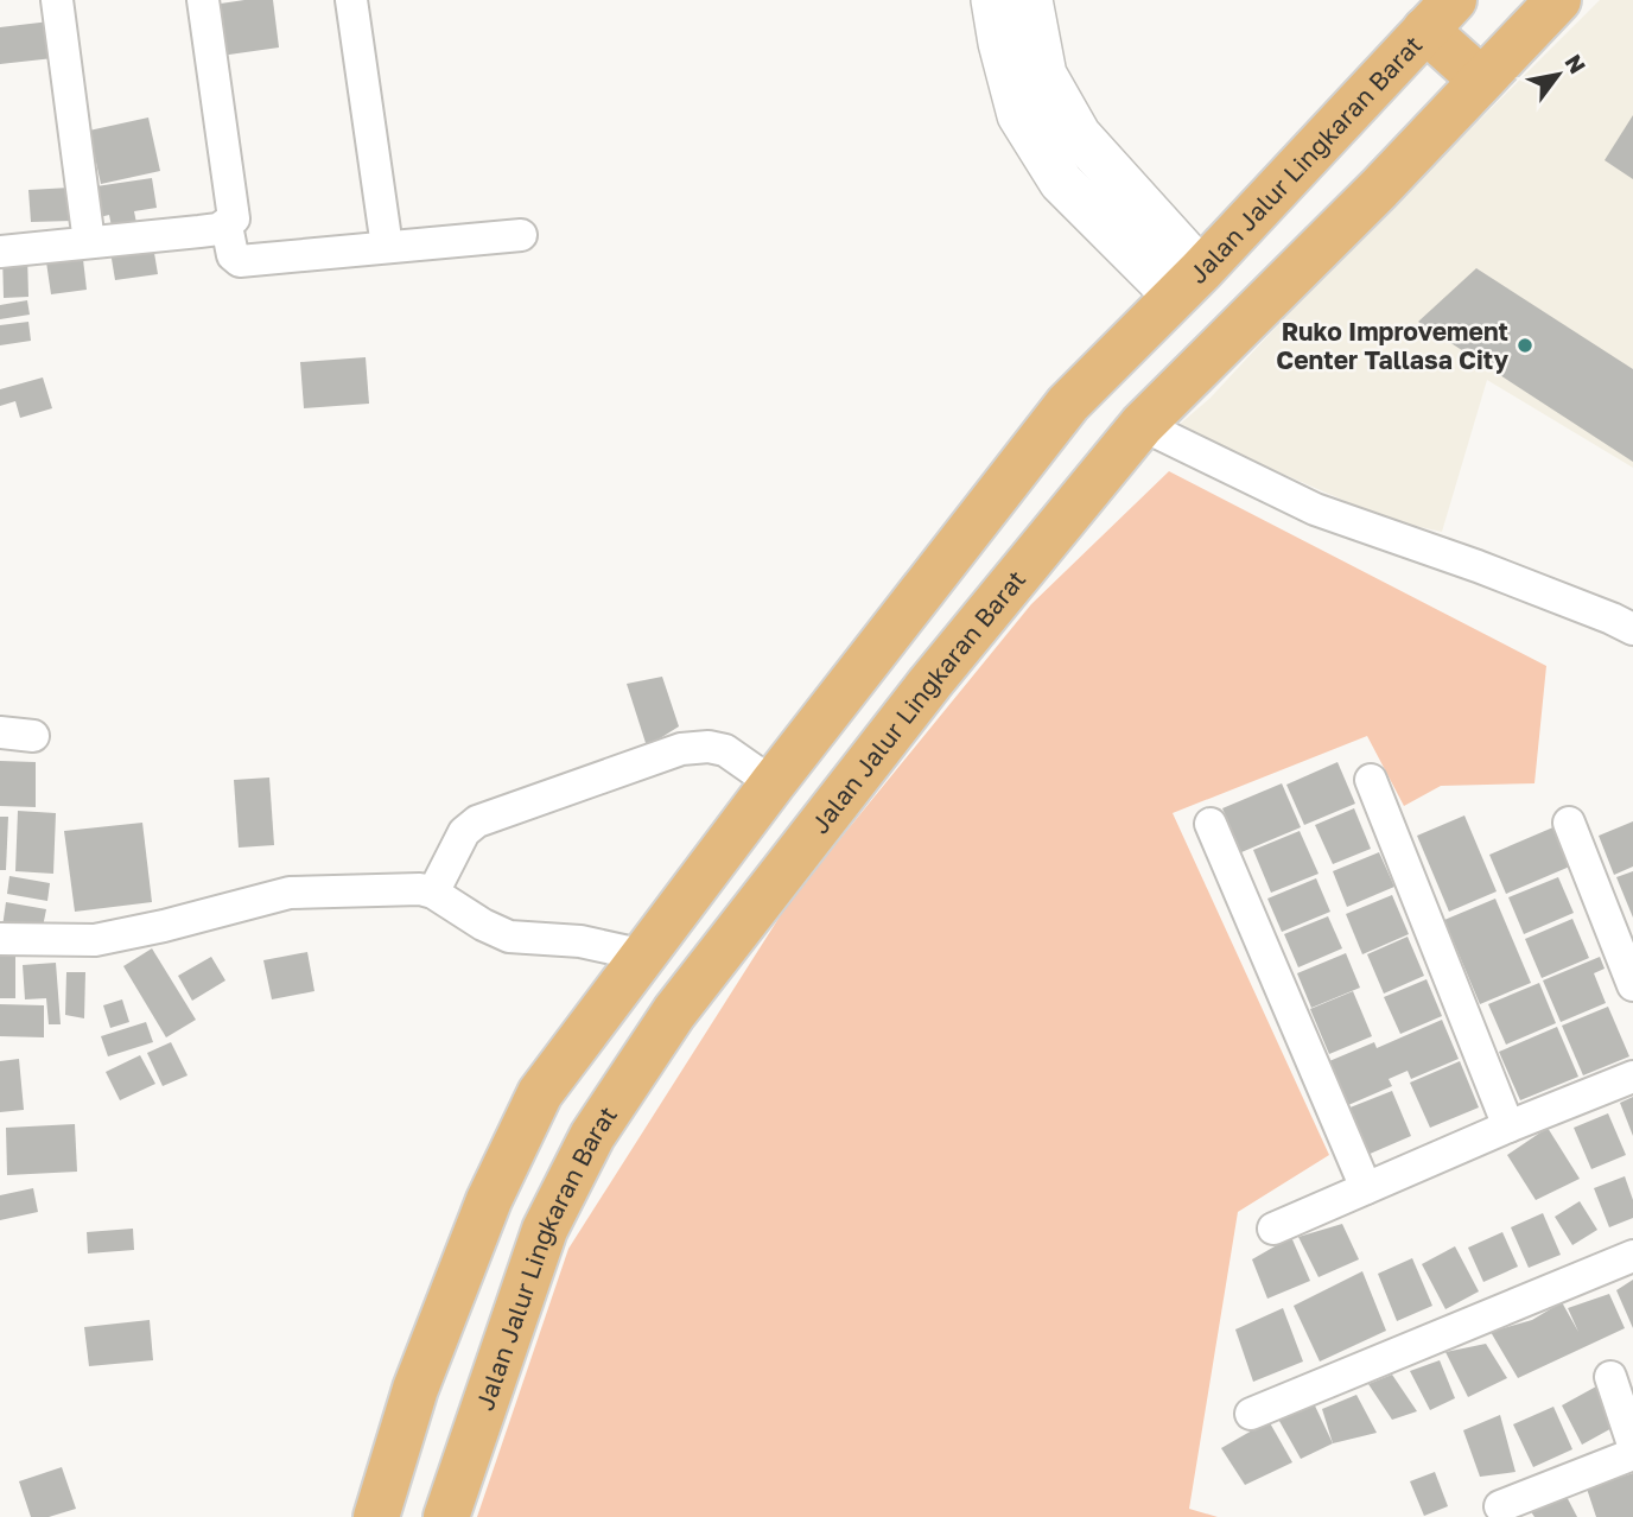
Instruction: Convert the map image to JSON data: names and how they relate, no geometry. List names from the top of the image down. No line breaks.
{"streets":{"main road":["Jalan Jalur Lingkaran Barat"]},"places":["Ruko Improvement Center Tallasa City"],"north":"top right"}
